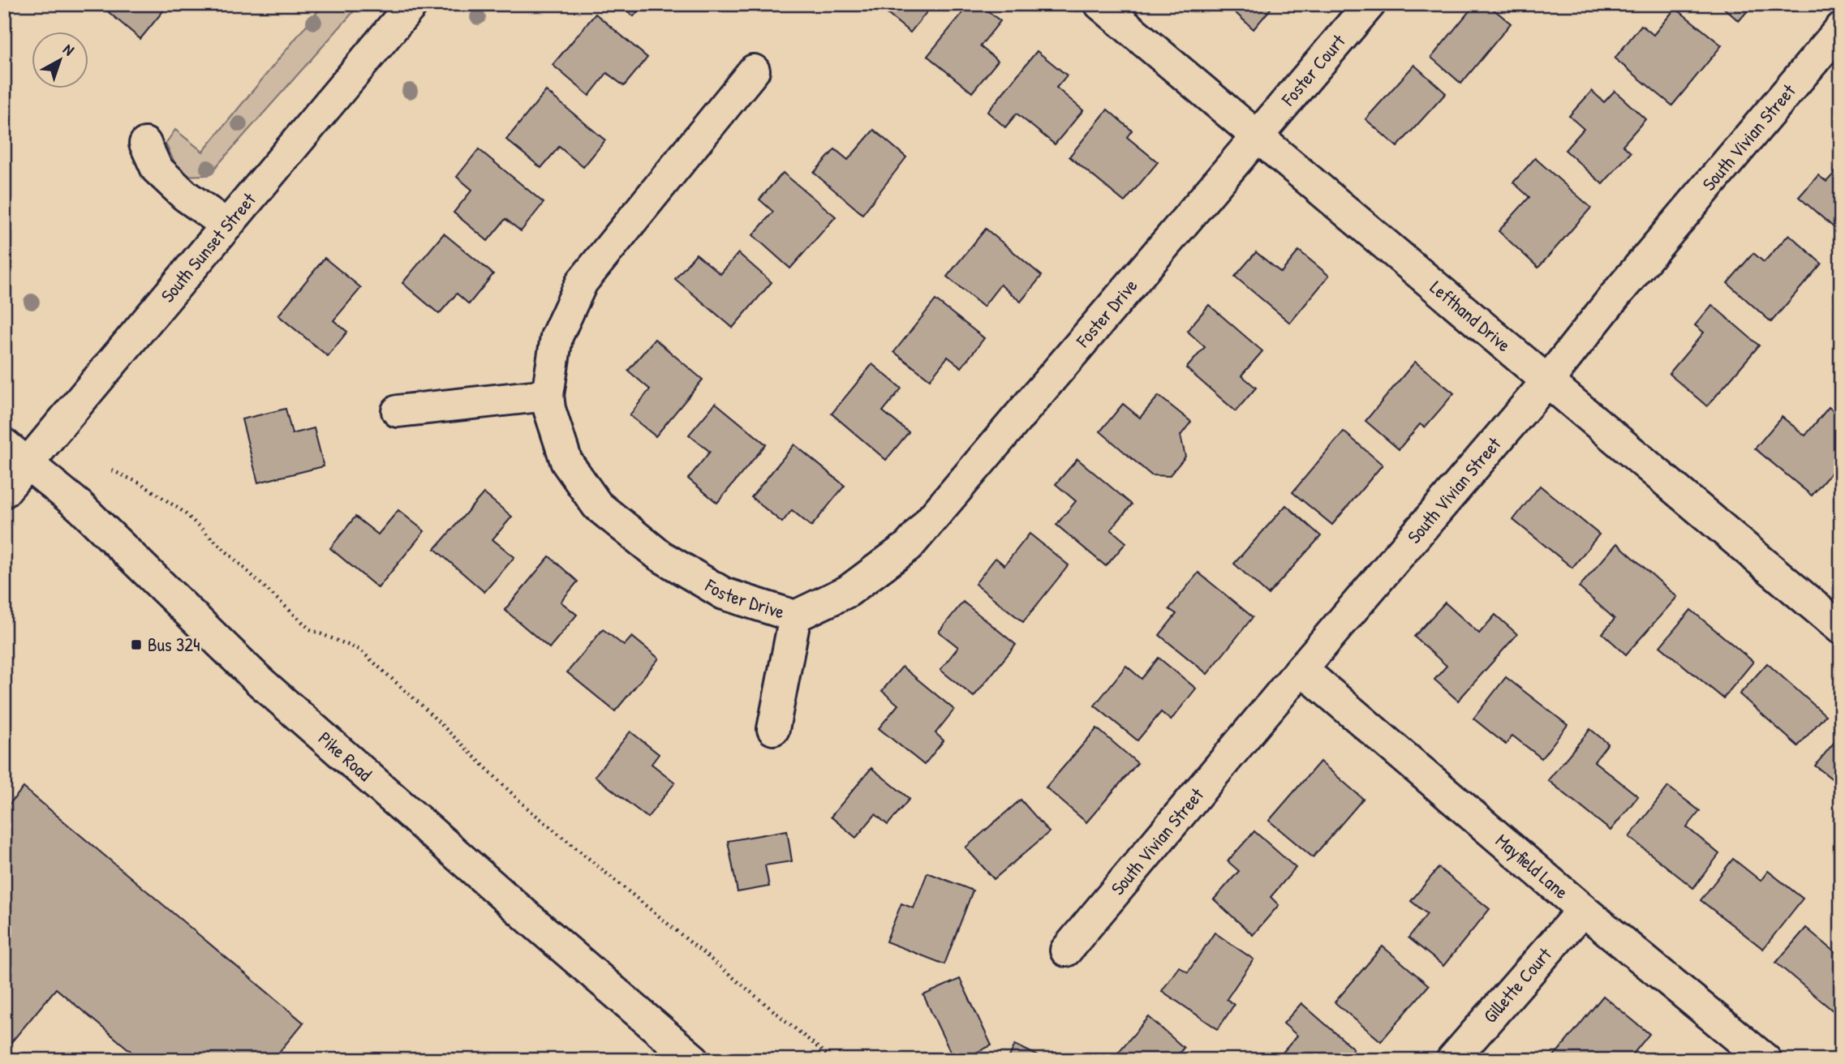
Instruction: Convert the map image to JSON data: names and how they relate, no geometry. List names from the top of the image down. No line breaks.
{"streets":{"street":["Foster Court","South Vivian Street","South Sunset Street","Foster Drive","Lefthand Drive","Pike Road","Mayfield Lane","Gillette Court"]},"crossings":[["Foster Court","Foster Drive"],["Foster Court","Lefthand Drive"],["South Vivian Street","Lefthand Drive"],["South Vivian Street","Mayfield Lane"],["South Sunset Street","Pike Road"],["Foster Drive","Lefthand Drive"],["Mayfield Lane","Gillette Court"]],"places":{"transit":["Bus 324"]},"north":"top right"}
